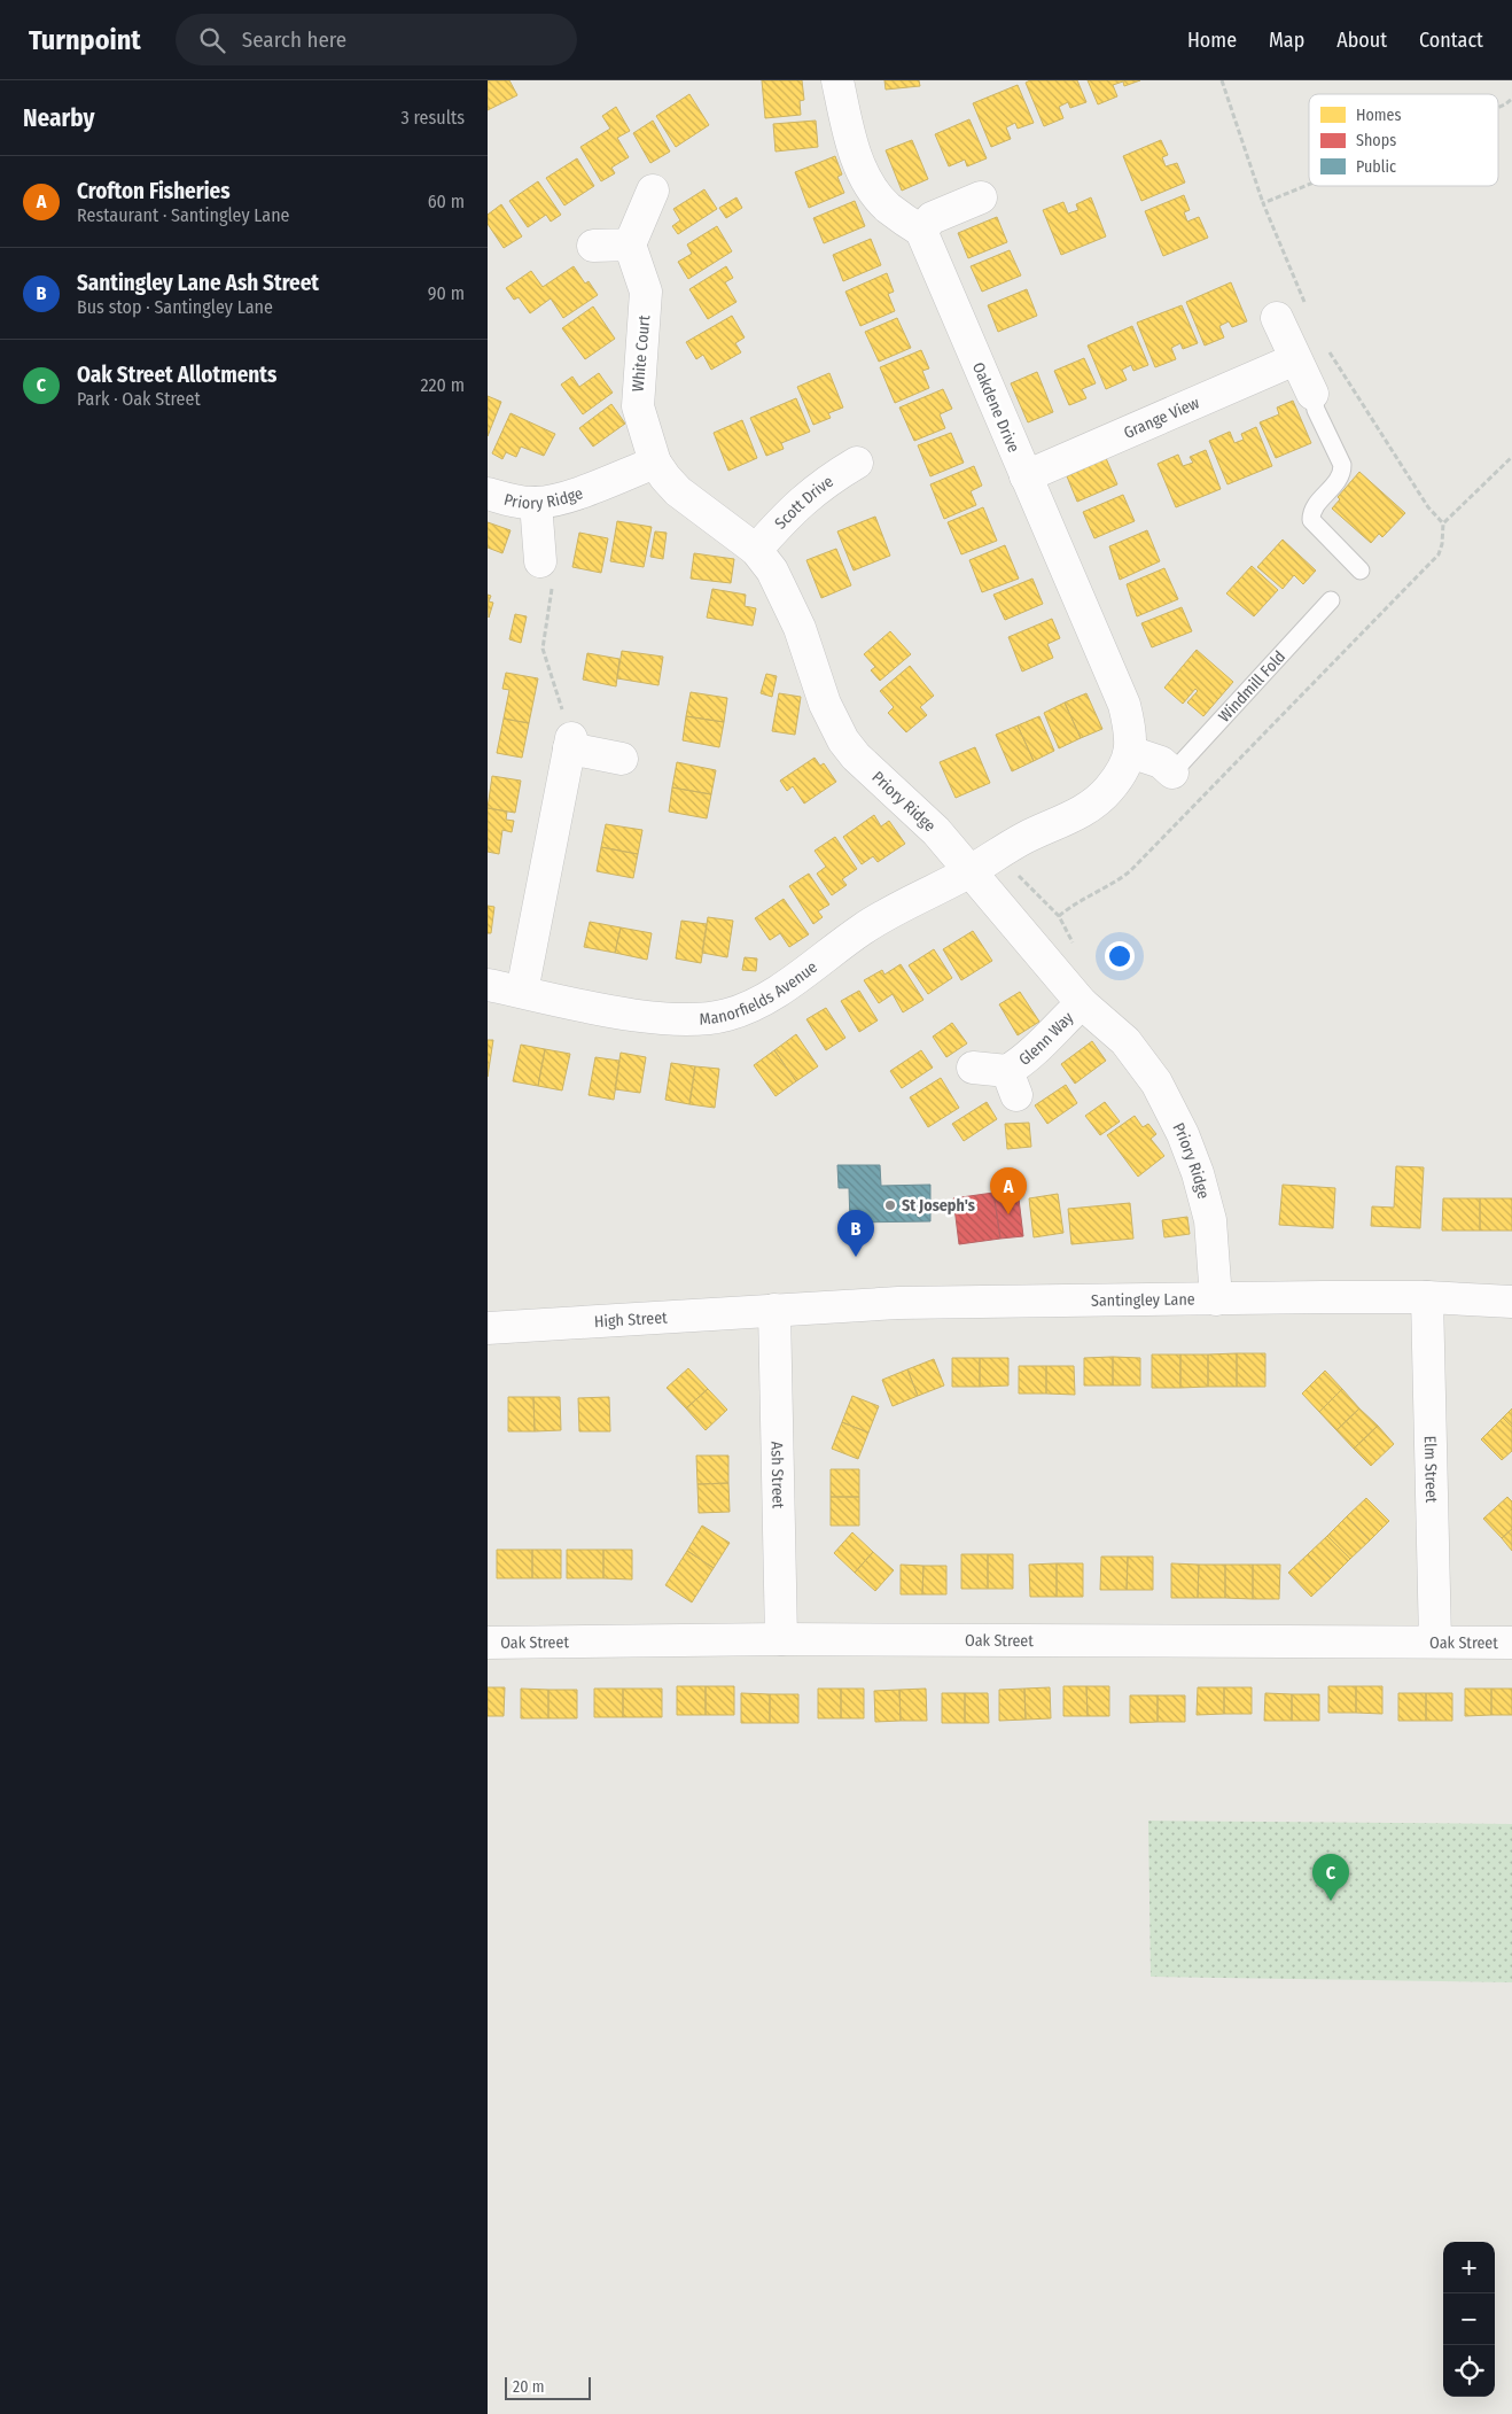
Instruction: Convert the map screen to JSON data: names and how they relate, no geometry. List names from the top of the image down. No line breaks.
{"streets":{"street":["White Court","Oakdene Drive","Grange View","Priory Ridge","Scott Drive","Manorfields Avenue","Glenn Way","Santingley Lane","High Street","Elm Street","Ash Street","Oak Street"],"lane":["Windmill Fold"]},"crossings":[["White Court","Priory Ridge"],["Oakdene Drive","Grange View"],["Oakdene Drive","Priory Ridge"],["Oakdene Drive","Manorfields Avenue"],["Priory Ridge","Scott Drive"],["Priory Ridge","Manorfields Avenue"],["Priory Ridge","Glenn Way"],["Priory Ridge","Santingley Lane"],["Santingley Lane","High Street"],["Santingley Lane","Elm Street"],["Santingley Lane","Ash Street"],["High Street","Ash Street"],["Elm Street","Oak Street"],["Ash Street","Oak Street"]],"places":["St Joseph's"],"legend":["Homes","Shops","Public"],"scale_bar":"20 m","page":{"header":"Turnpoint","search":"Search here","nav":["Home","Map","About","Contact"],"heading":["Nearby","3 results"],"list":[{"mark":"A","name":"Crofton Fisheries","note":"Restaurant · Santingley Lane","value":"60 m"},{"mark":"B","name":"Santingley Lane Ash Street","note":"Bus stop · Santingley Lane","value":"90 m"},{"mark":"C","name":"Oak Street Allotments","note":"Park · Oak Street","value":"220 m"}],"pins":["A","B","C"],"map_buttons":["+","−"],"scale":"20 m"}}
